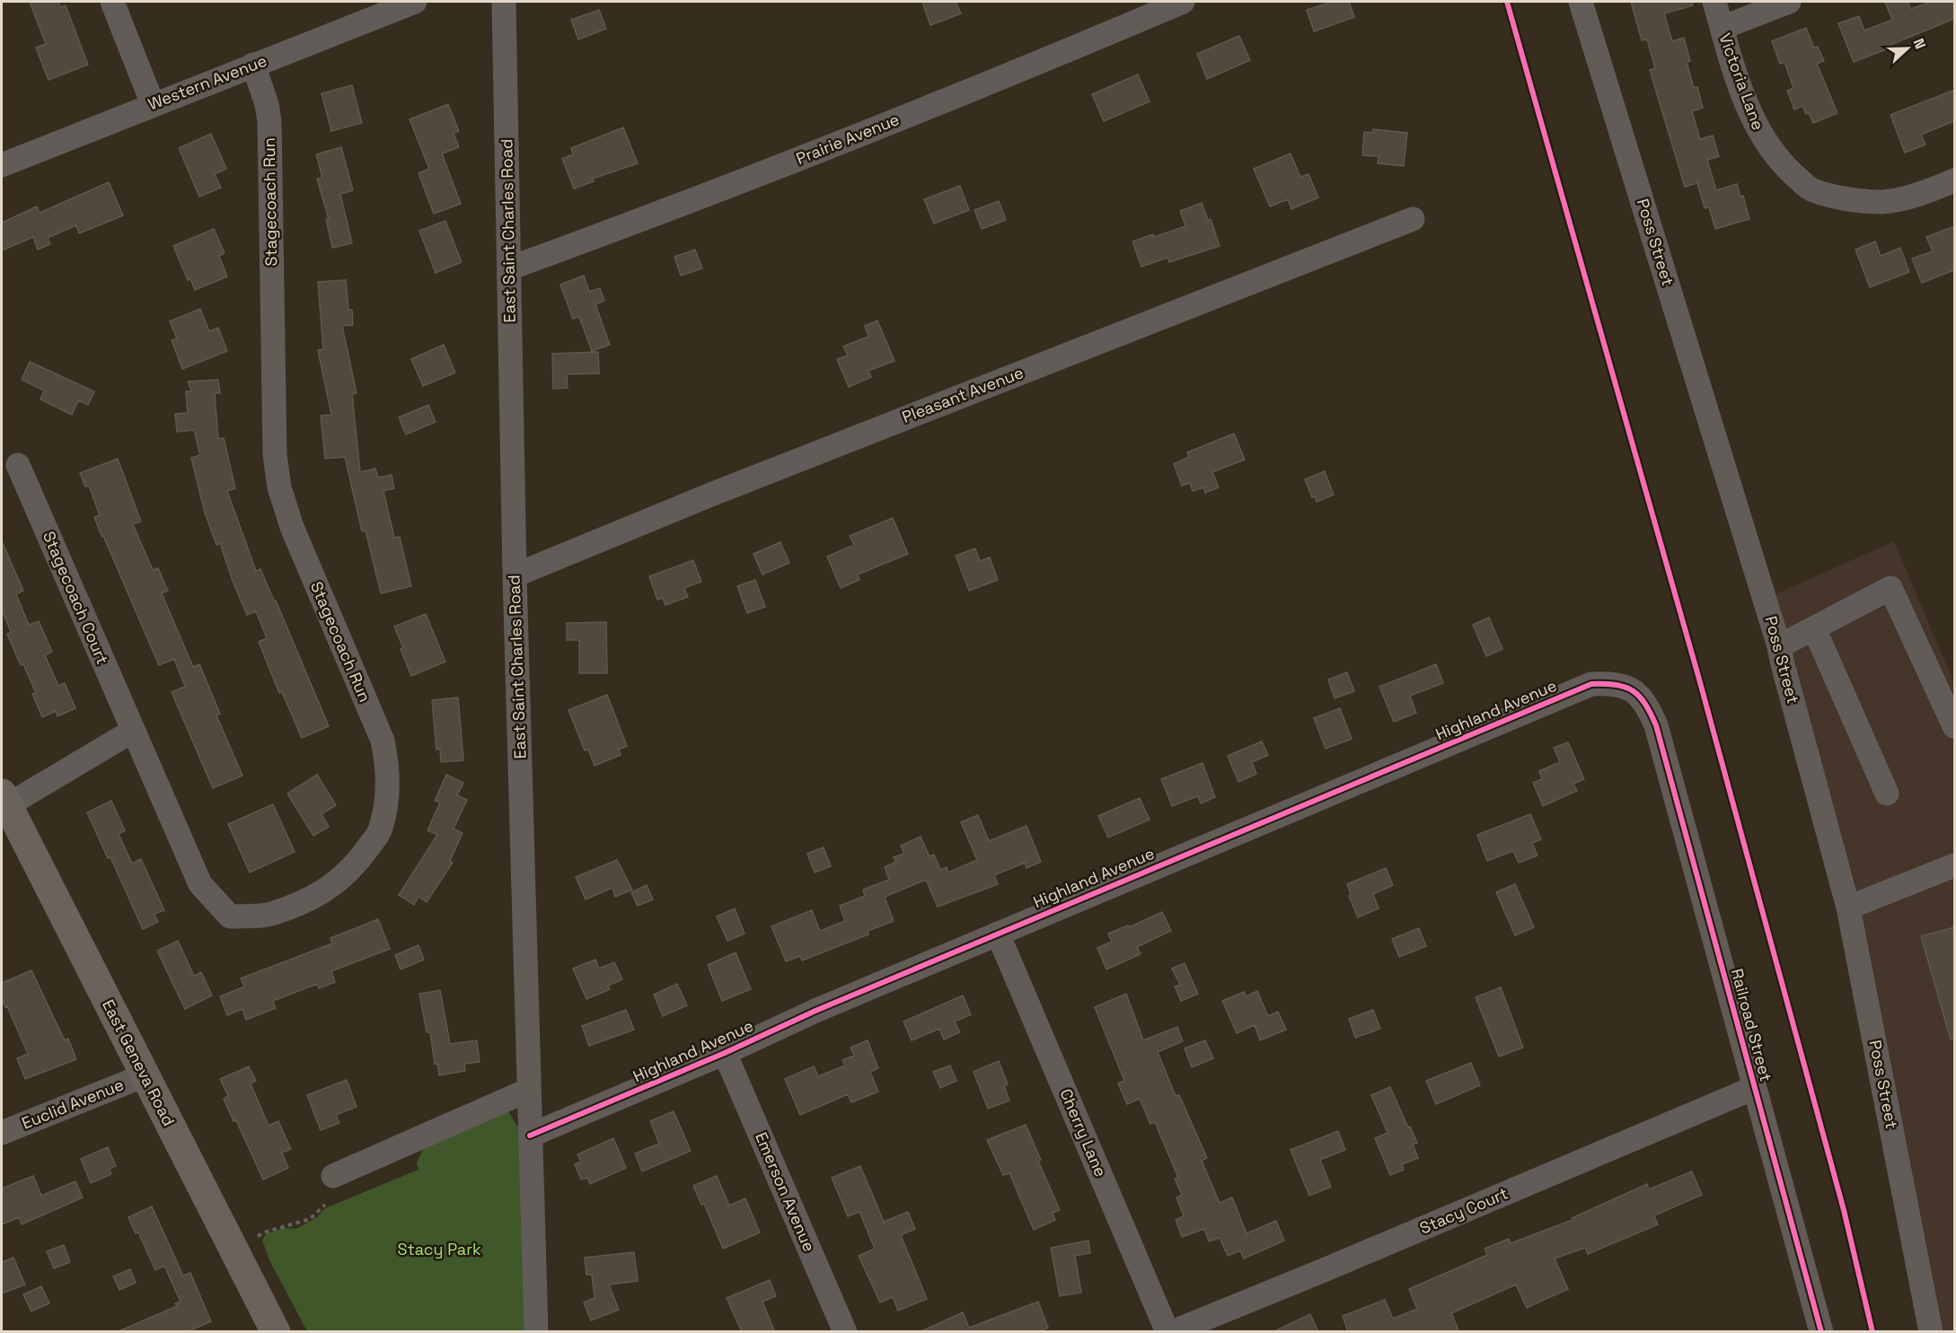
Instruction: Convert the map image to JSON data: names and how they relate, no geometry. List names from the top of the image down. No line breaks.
{"streets":{"main road":["East Geneva Road"],"street":["Victoria Lane","Western Avenue","Prairie Avenue","Stagecoach Run","East Saint Charles Road","Poss Street","Pleasant Avenue","Stagecoach Court","Highland Avenue","Railroad Street","Euclid Avenue","Cherry Lane","Emerson Avenue","Stacy Court"]},"crossings":[["Western Avenue","Stagecoach Run"],["Prairie Avenue","East Saint Charles Road"],["Stagecoach Run","Stagecoach Court"],["East Saint Charles Road","Pleasant Avenue"],["East Saint Charles Road","Highland Avenue"],["Highland Avenue","Railroad Street"],["Highland Avenue","Cherry Lane"],["Highland Avenue","Emerson Avenue"],["Railroad Street","Stacy Court"],["East Geneva Road","Euclid Avenue"]],"parks":["Stacy Park"],"north":"right"}
